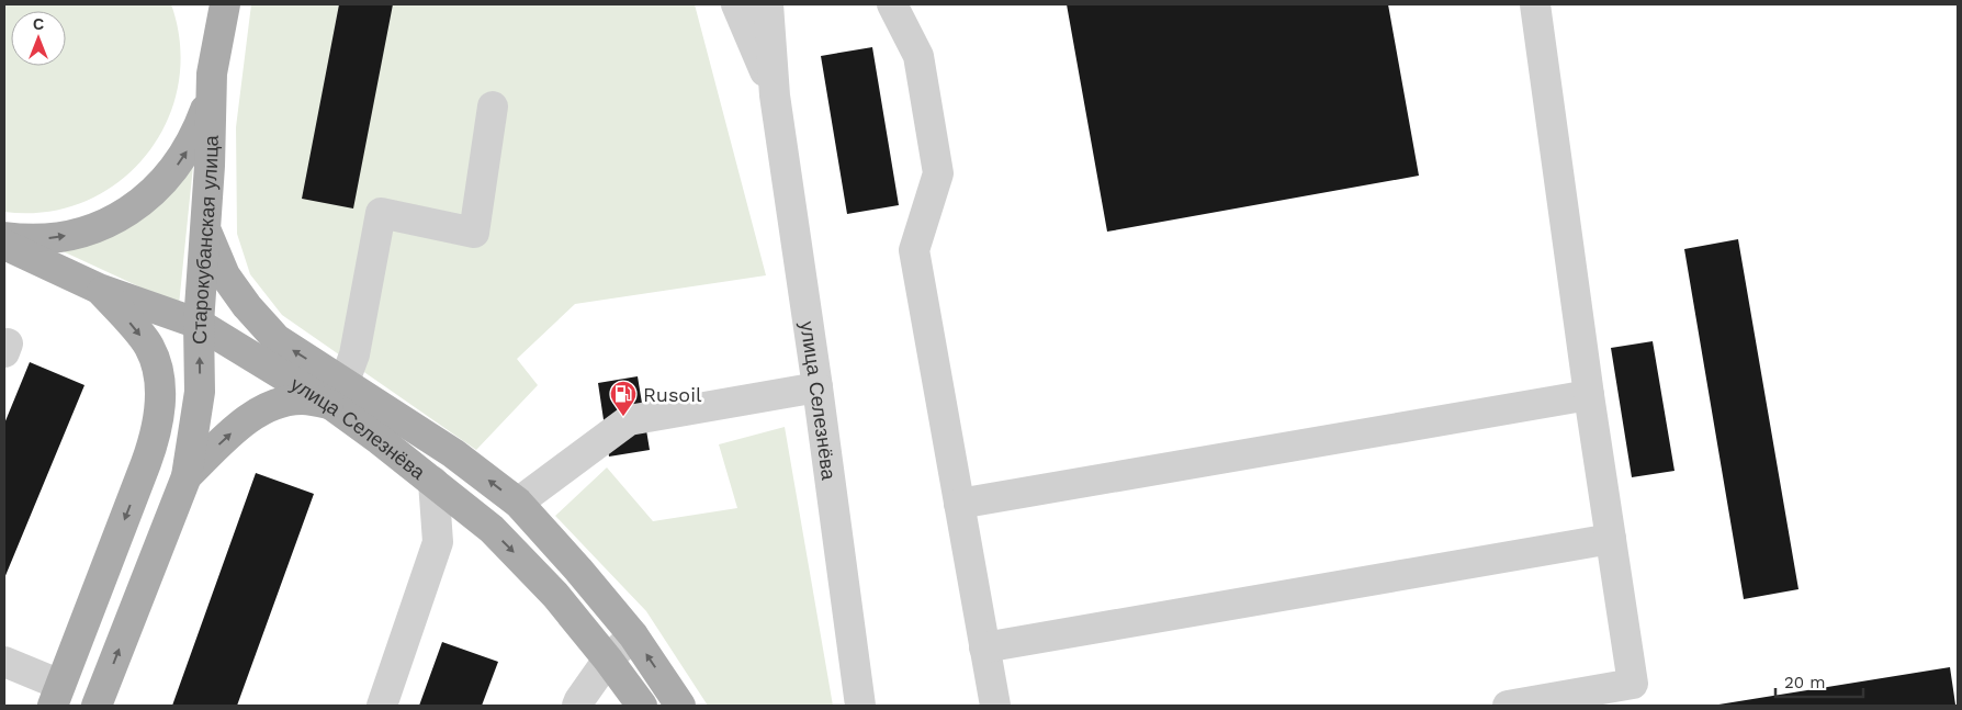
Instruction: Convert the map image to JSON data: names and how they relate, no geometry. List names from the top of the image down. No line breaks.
{"streets":{"main road":["Старокубанская улица","улица Селезнёва"]},"crossings":[["Старокубанская улица","улица Селезнёва"]],"one_way":["Старокубанская улица"],"places":{"fuel station":["Rusoil"]},"scale_bar":"20 m","north":"top"}
